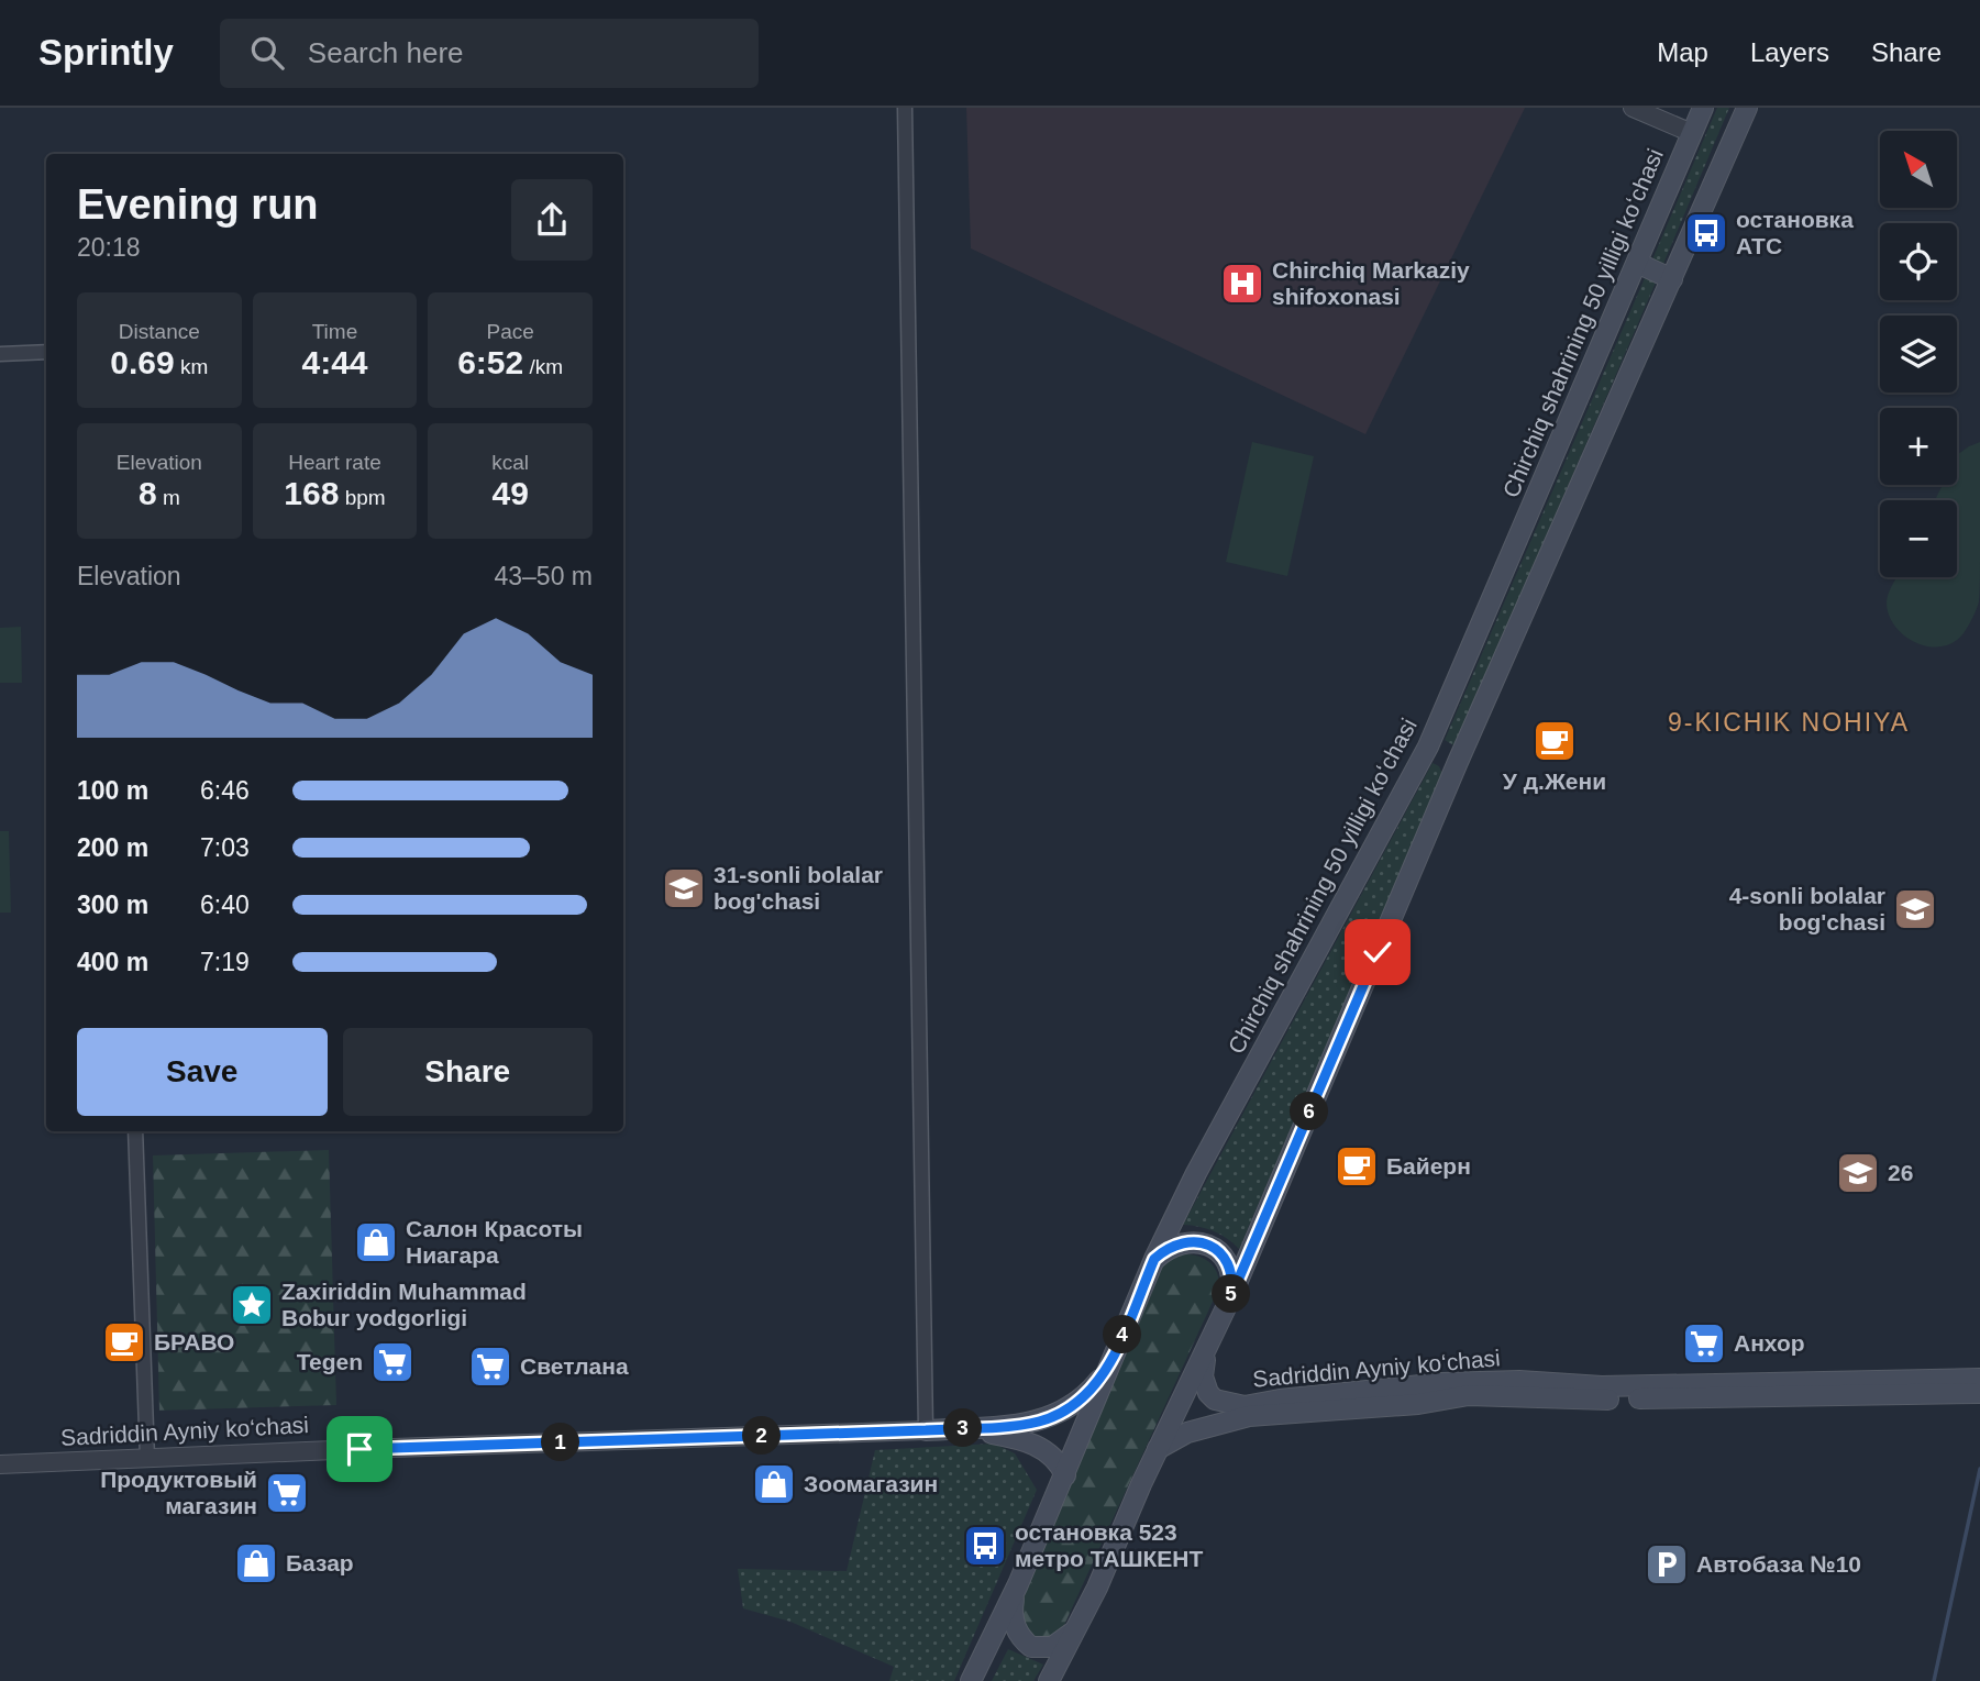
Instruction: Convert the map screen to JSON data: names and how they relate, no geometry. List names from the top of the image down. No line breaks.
{"streets":{"main road":["Chirchiq shahrining 50 yilligi koʻchasi","Sadriddin Ayniy ko‘chasi"]},"districts":["9-KICHIK NOHIYA"],"places":{"bus stop":["остановка АТС","остановка 523 метро ТАШКЕНТ"],"hospital":["Chirchiq Markaziy shifoxonasi"],"cafe":["У д.Жени","Байерн","БРАВО"],"school or university":["31-sonli bolalar bog'chasi","4-sonli bolalar bog'chasi","26"],"shop":["Салон Красоты Ниагара","Зоомагазин","Базар"],"place":["Zaxiriddin Muhammad Bobur yodgorligi"],"supermarket":["Анхор","Tegen","Светлана","Продуктовый магазин"],"parking":["Автобаза №10"]},"north":"top left","page":{"header":"Sprintly","search":"Search here","nav":["Map","Layers","Share"],"map_buttons":["+","−"],"heading":["Evening run","20:18"],"stats":[["Distance","0.69 km"],["Time","4:44"],["Pace","6:52 /km"],["Elevation","8 m"],["Heart rate","168 bpm"],["kcal","49"]],"chart":["Elevation","43–50 m"],"list":[{"name":"100 m","note":"6:46"},{"name":"200 m","note":"7:03"},{"name":"300 m","note":"6:40"},{"name":"400 m","note":"7:19"}],"buttons":["Save","Share"],"pins":["6","5","4","3","2","1"]}}
